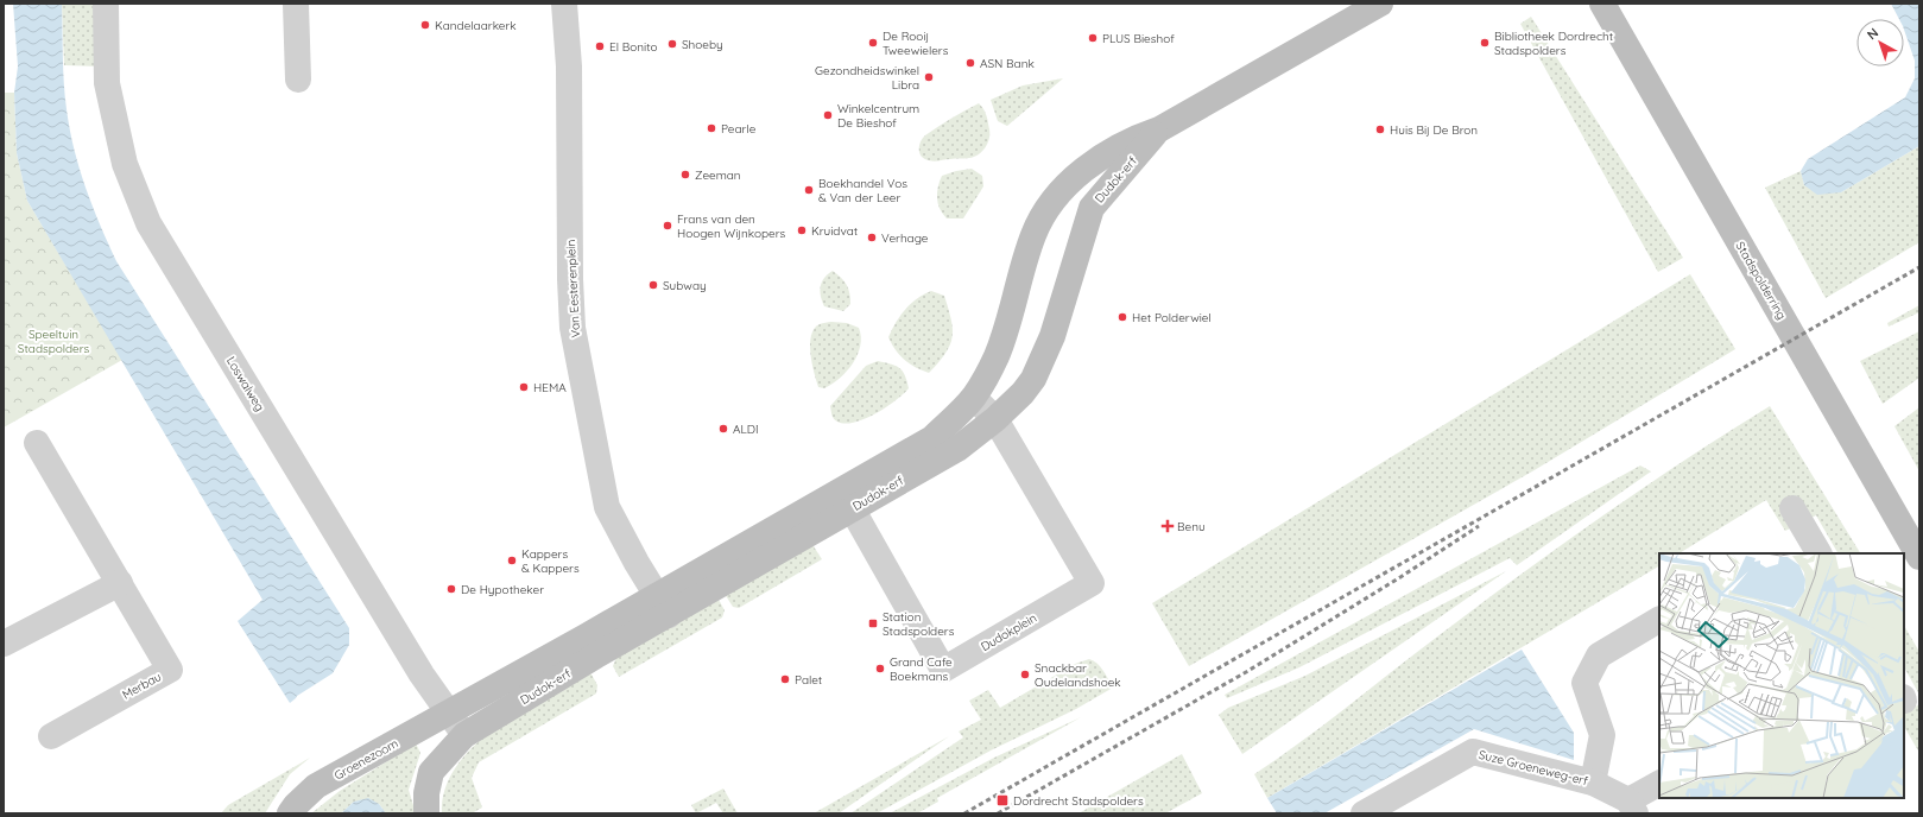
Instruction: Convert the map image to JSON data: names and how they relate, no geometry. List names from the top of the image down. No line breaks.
{"streets":{"street":["Dudok-erf","Stadspolderring","Van Eesterenplein","Loswalweg","Dudokplein","Merbau","Groenezoom","Suze Groeneweg-erf"]},"crossings":[["Dudok-erf","Van Eesterenplein"],["Dudok-erf","Loswalweg"],["Dudok-erf","Dudokplein"],["Dudok-erf","Groenezoom"],["Loswalweg","Groenezoom"]],"parks":["Speeltuin Stadspolders"],"places":{"other":["Kandelaarkerk","PLUS Bieshof","De Rooij Tweewielers","Bibliotheek Dordrecht Stadspolders","Shoeby","El Bonito","ASN Bank","Gezondheidswinkel Libra","Winkelcentrum De Bieshof","Pearle","Huis Bij De Bron","Zeeman","Boekhandel Vos & Van der Leer","Frans van den Hoogen Wijnkopers","Kruidvat","Verhage","Subway","Het Polderwiel","HEMA","ALDI","Kappers & Kappers","De Hypotheker","Grand Cafe Boekmans","Snackbar Oudelandshoek","Palet"],"health":["Benu"],"transit":["Station Stadspolders","Dordrecht Stadspolders"]},"north":"top left"}
